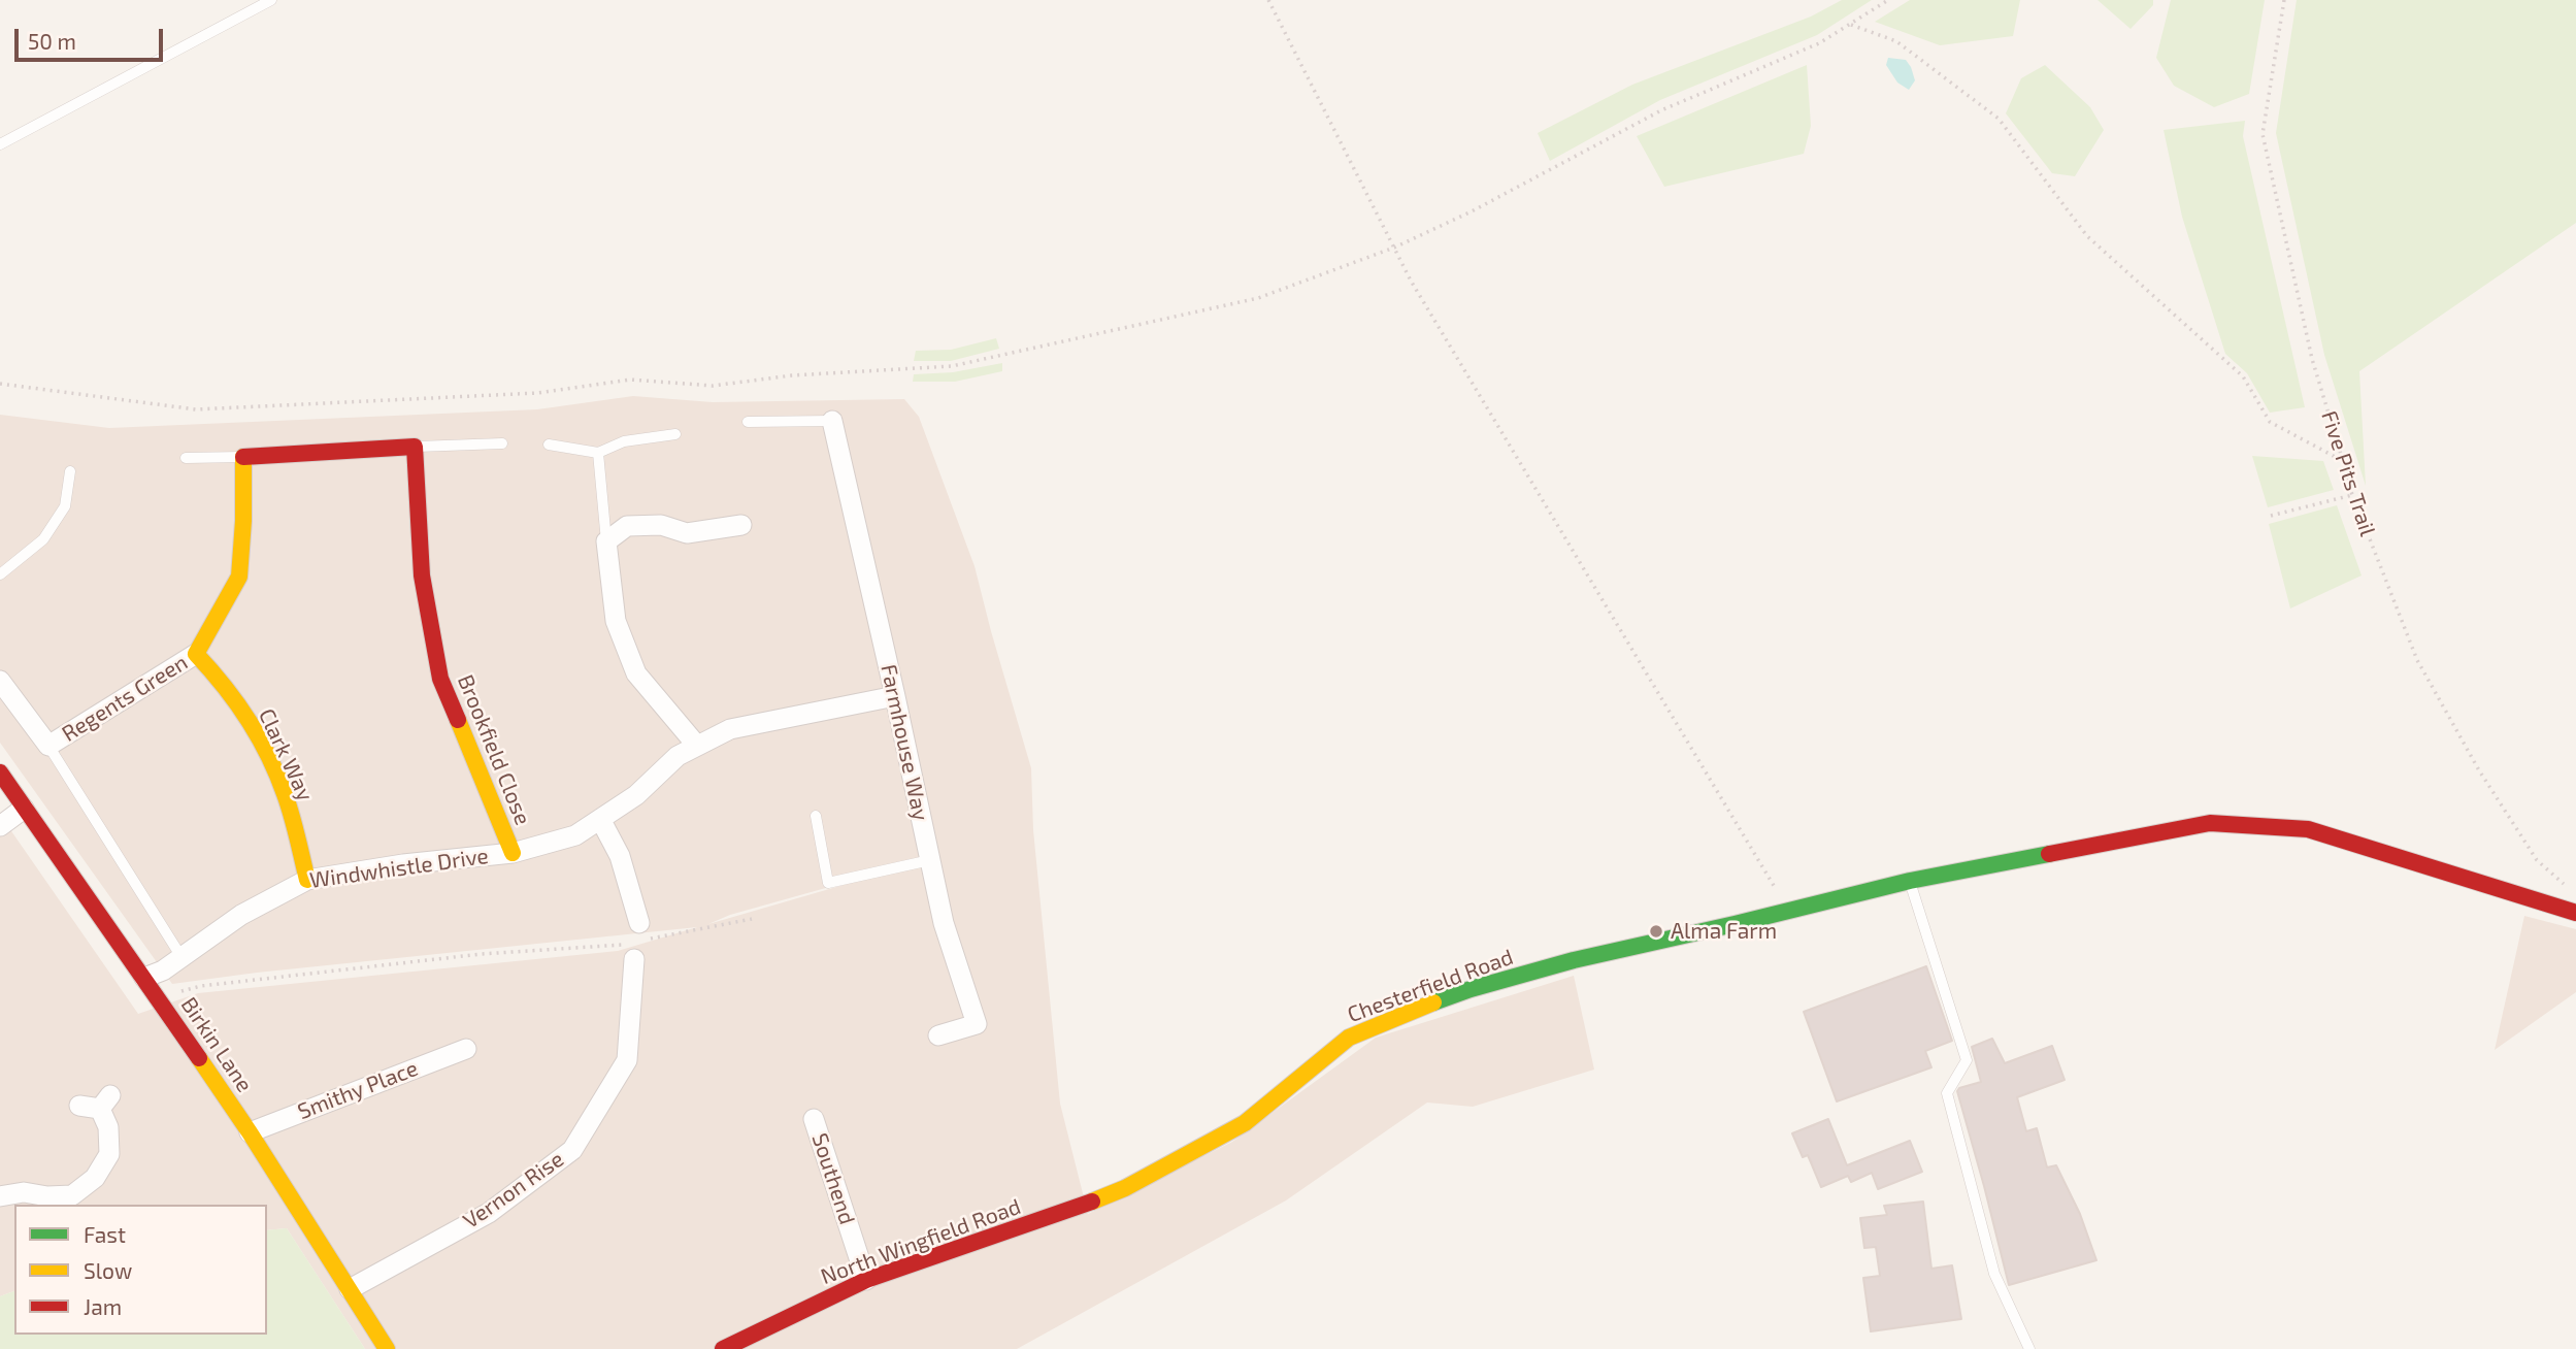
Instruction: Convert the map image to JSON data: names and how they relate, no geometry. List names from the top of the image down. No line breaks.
{"streets":{"main road":["Brookfield Close","Clark Way","Chesterfield Road","Birkin Lane","North Wingfield Road"],"street":["Regents Green","Farmhouse Way","Windwhistle Drive","Smithy Place","Southend","Vernon Rise"],"path":["Five Pits Trail"]},"crossings":[["Regents Green","Clark Way"],["Farmhouse Way","Windwhistle Drive"],["Brookfield Close","Windwhistle Drive"],["Clark Way","Windwhistle Drive"],["Windwhistle Drive","Birkin Lane"],["Chesterfield Road","North Wingfield Road"],["Birkin Lane","Smithy Place"],["Birkin Lane","Vernon Rise"],["Southend","North Wingfield Road"]],"places":["Alma Farm"],"legend":["Fast","Slow","Jam"],"scale_bar":"50 m"}
